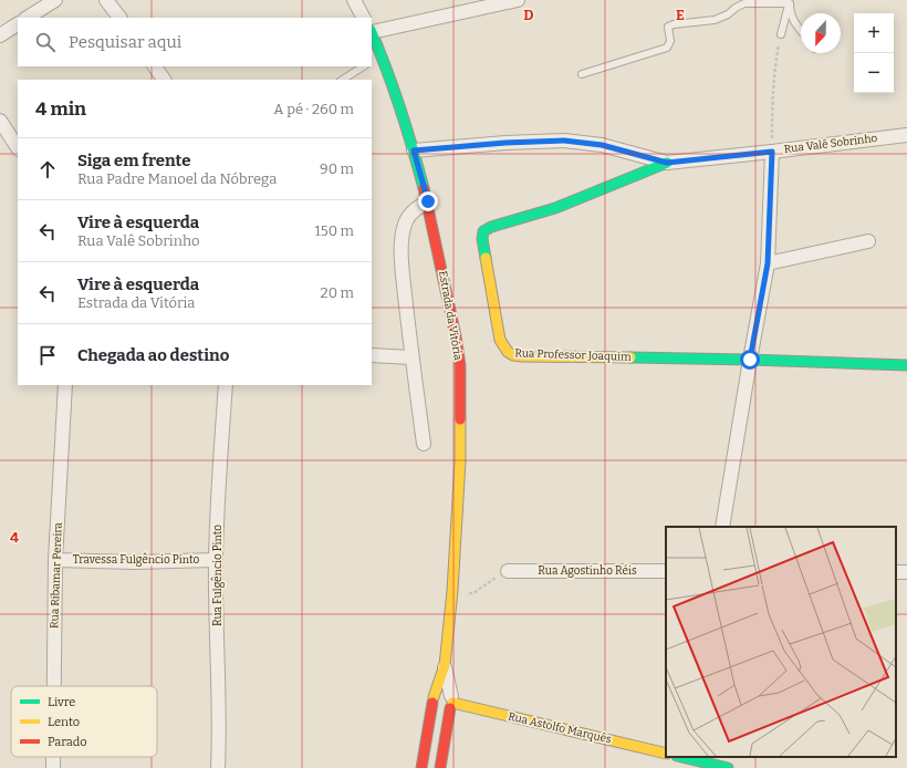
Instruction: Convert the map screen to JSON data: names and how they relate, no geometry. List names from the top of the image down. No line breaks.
{"streets":{"street":["Rua Valê Sobrinho","Estrada da Vitória","Rua Professor Joaquim","Travessa Fulgêncio Pinto","Rua Agostinho Réis","Rua Ribamar Pereira","Rua Fulgêncio Pinto","Rua Astolfo Marquês"]},"crossings":[["Rua Valê Sobrinho","Estrada da Vitória"],["Rua Valê Sobrinho","Rua Professor Joaquim"],["Estrada da Vitória","Rua Astolfo Marquês"],["Travessa Fulgêncio Pinto","Rua Ribamar Pereira"],["Travessa Fulgêncio Pinto","Rua Fulgêncio Pinto"]],"legend":["Livre","Lento","Parado"],"north":"bottom","page":{"map_buttons":["+","−"],"search":"Pesquisar aqui","heading":["4 min","A pé · 260 m"],"list":[["Siga em frente","Rua Padre Manoel da Nóbrega","90 m"],["Vire à esquerda","Rua Valê Sobrinho","150 m"],["Vire à esquerda","Estrada da Vitória","20 m"],"Chegada ao destino"]},"grid":{"columns":["D","E"],"rows":["4"]}}
